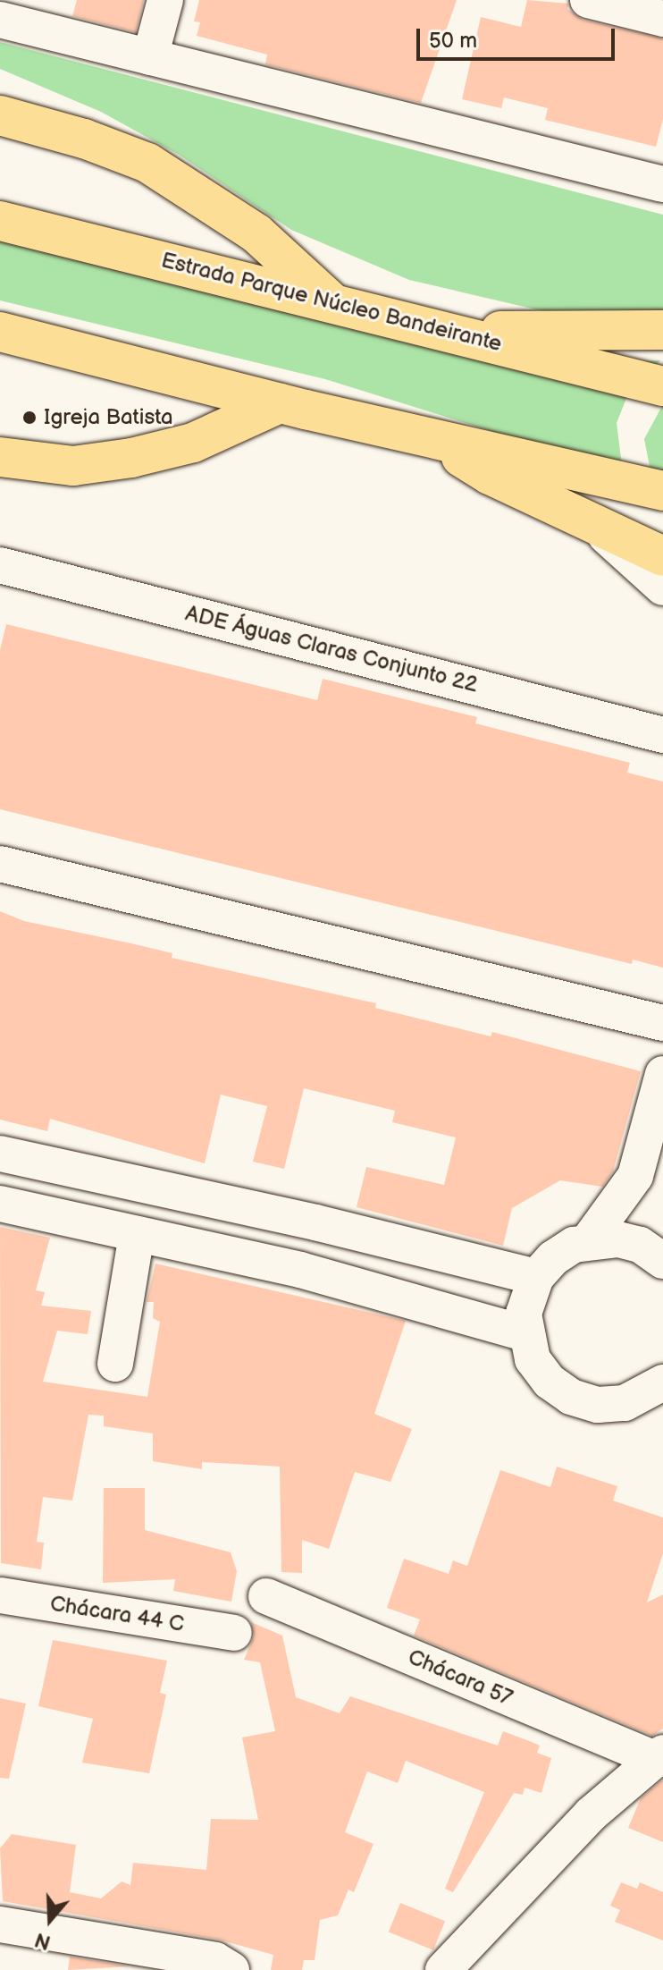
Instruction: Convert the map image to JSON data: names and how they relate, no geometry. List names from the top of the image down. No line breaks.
{"streets":{"highway":["Estrada Parque Núcleo Bandeirante"],"street":["ADE Águas Claras Conjunto 22","Chácara 44 C","Chácara 57"]},"places":["Igreja Batista"],"scale_bar":"50 m","north":"bottom"}
